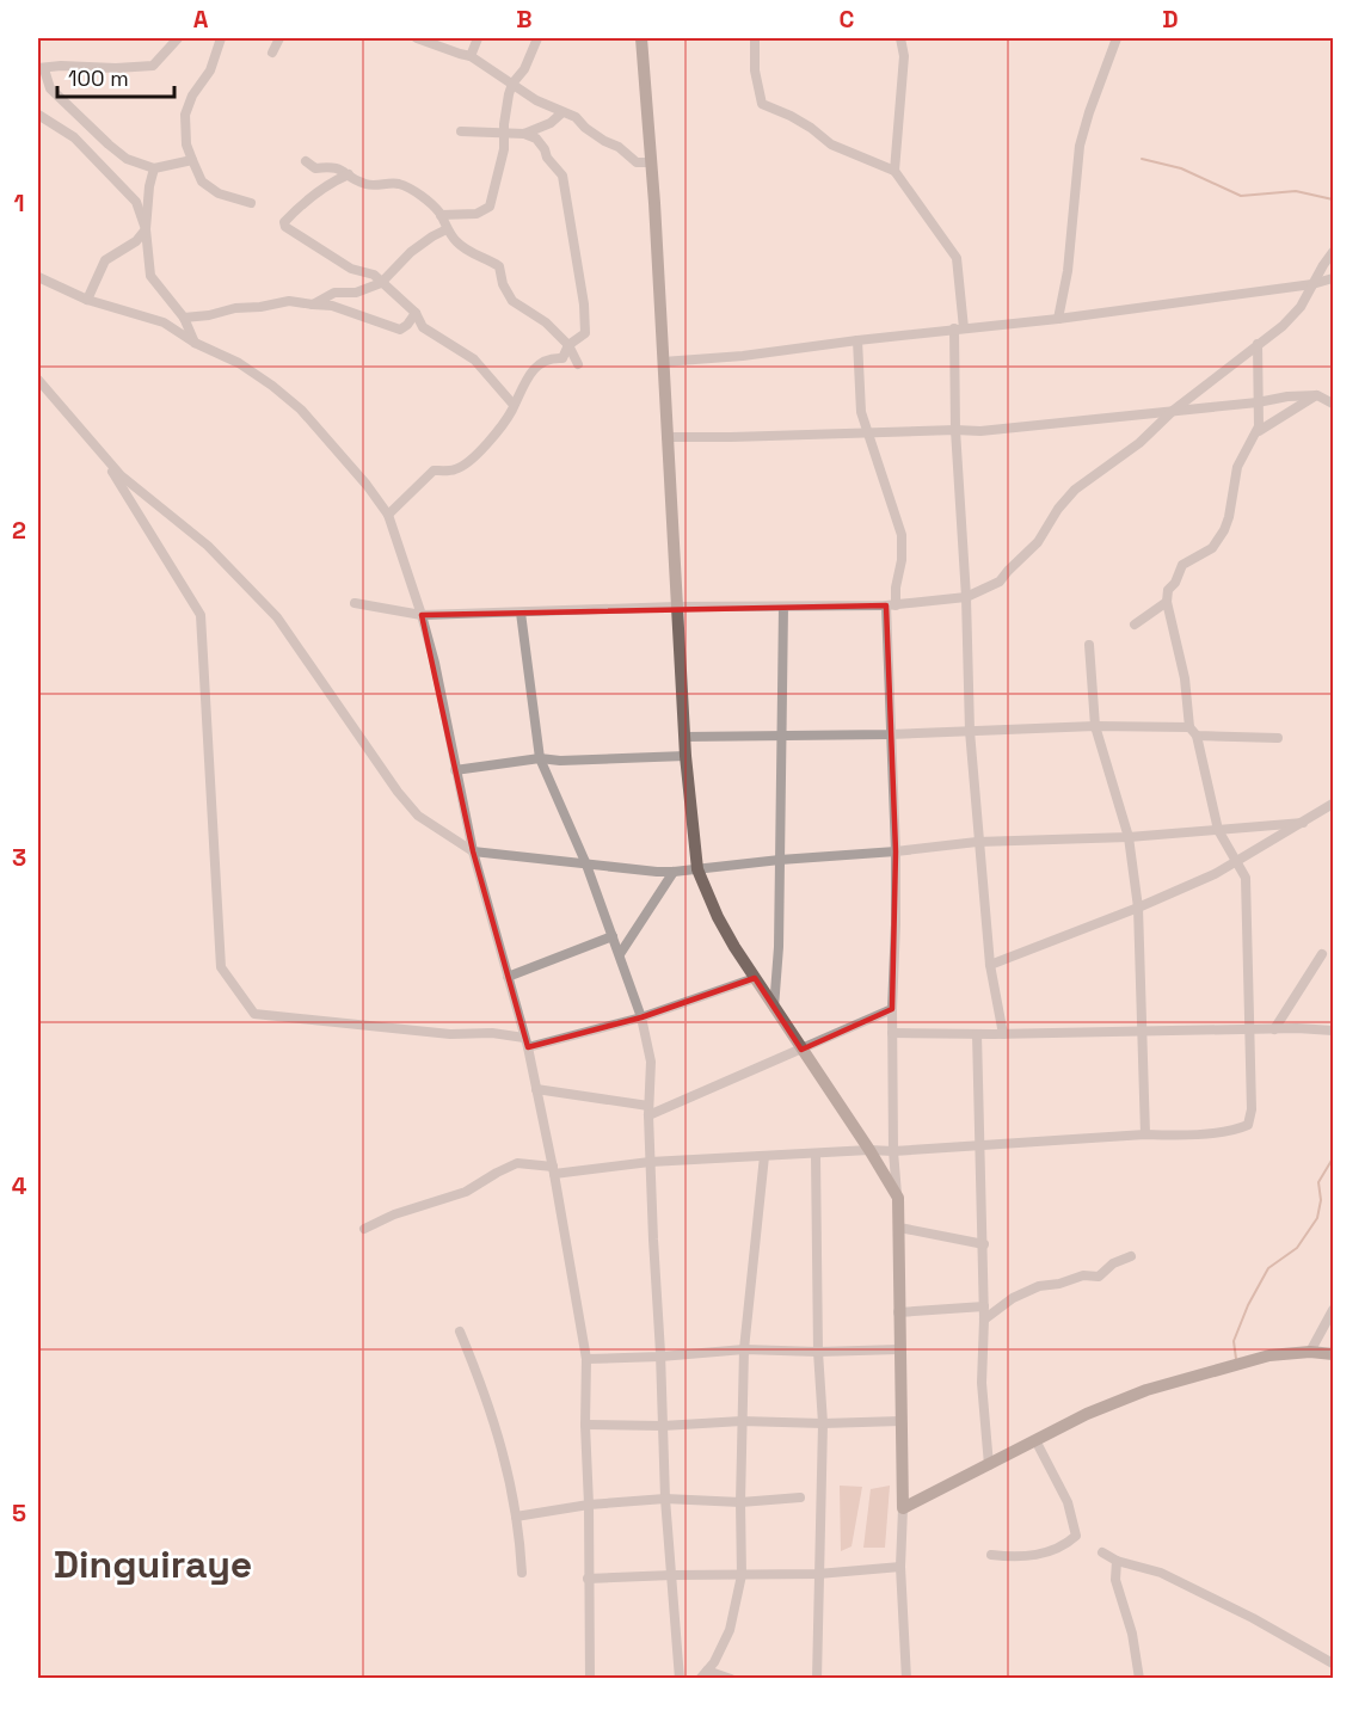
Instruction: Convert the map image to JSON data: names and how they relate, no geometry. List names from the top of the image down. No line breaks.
{"districts":["Dinguiraye"],"scale_bar":"100 m","grid":{"columns":["A","B","C","D"],"rows":["1","2","3","4","5"]}}
